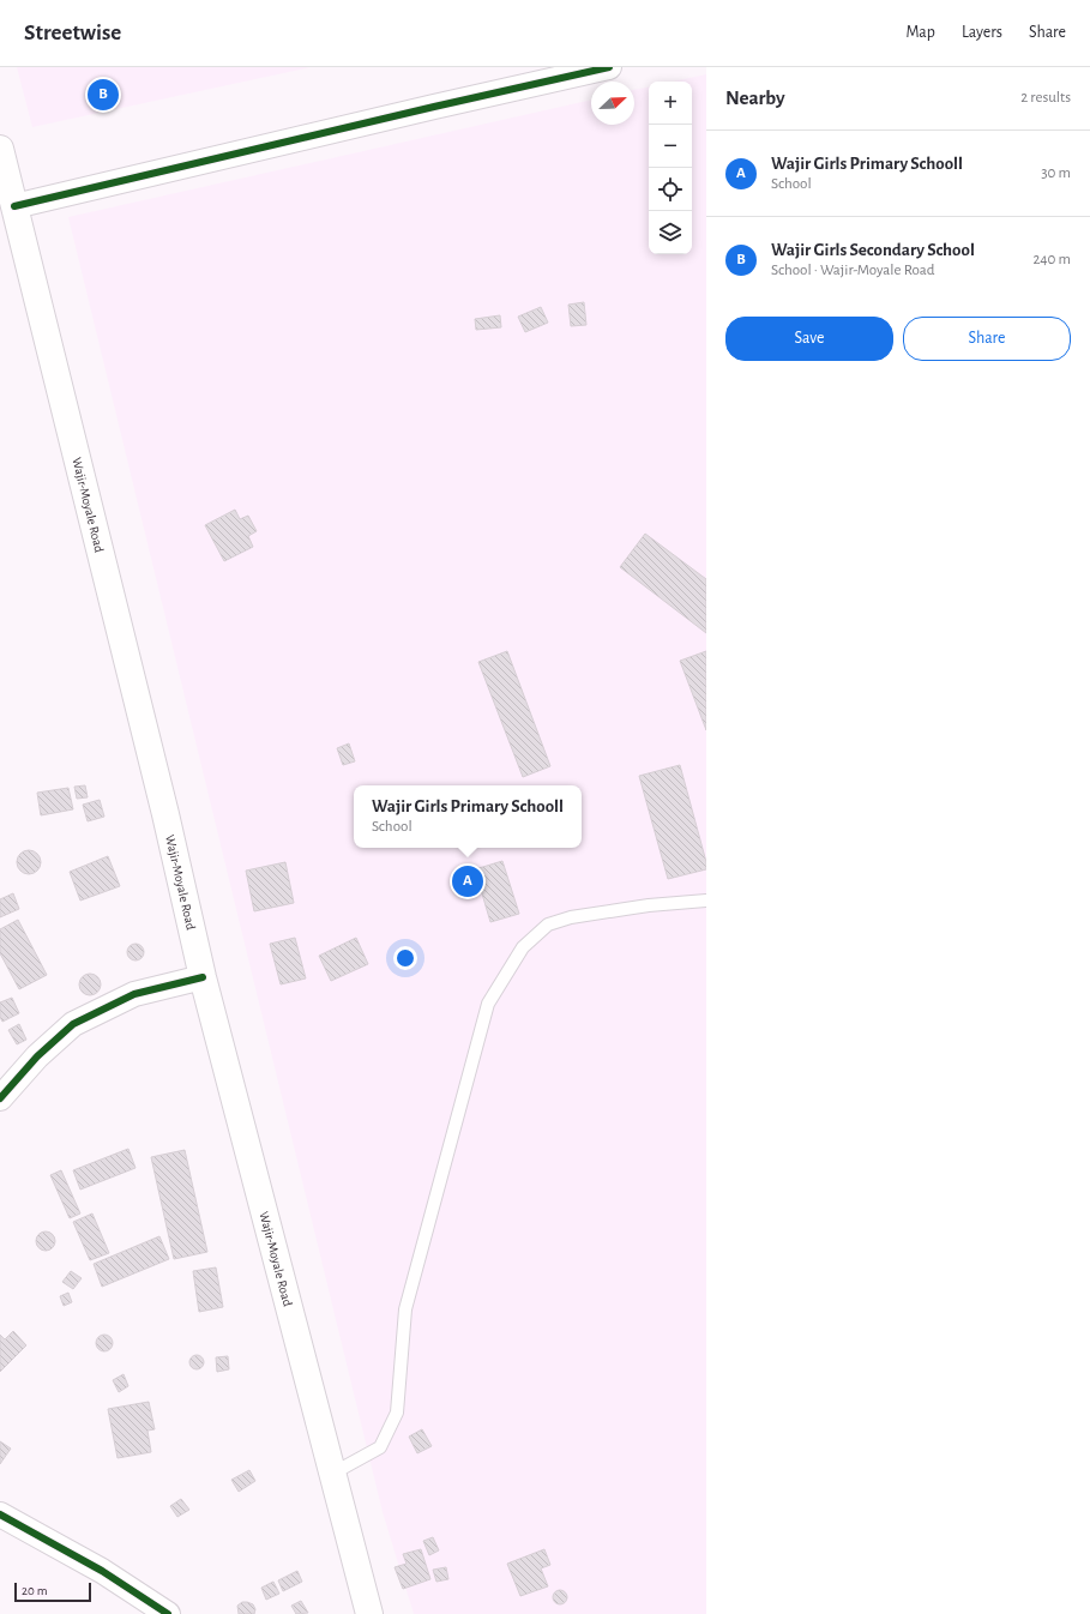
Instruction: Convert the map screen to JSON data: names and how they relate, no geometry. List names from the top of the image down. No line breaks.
{"streets":{"main road":["Wajir-Moyale Road"]},"scale_bar":"20 m","north":"top right","page":{"header":"Streetwise","nav":["Map","Layers","Share"],"heading":["Nearby","2 results"],"pins":["B","A"],"map_buttons":["+","−"],"list":[{"mark":"A","name":"Wajir Girls Primary Schooll","note":"School","value":"30 m"},{"mark":"B","name":"Wajir Girls Secondary School","note":"School · Wajir-Moyale Road","value":"240 m"}],"buttons":["Save","Share"],"popup":["Wajir Girls Primary Schooll","School"],"scale":"20 m"}}
